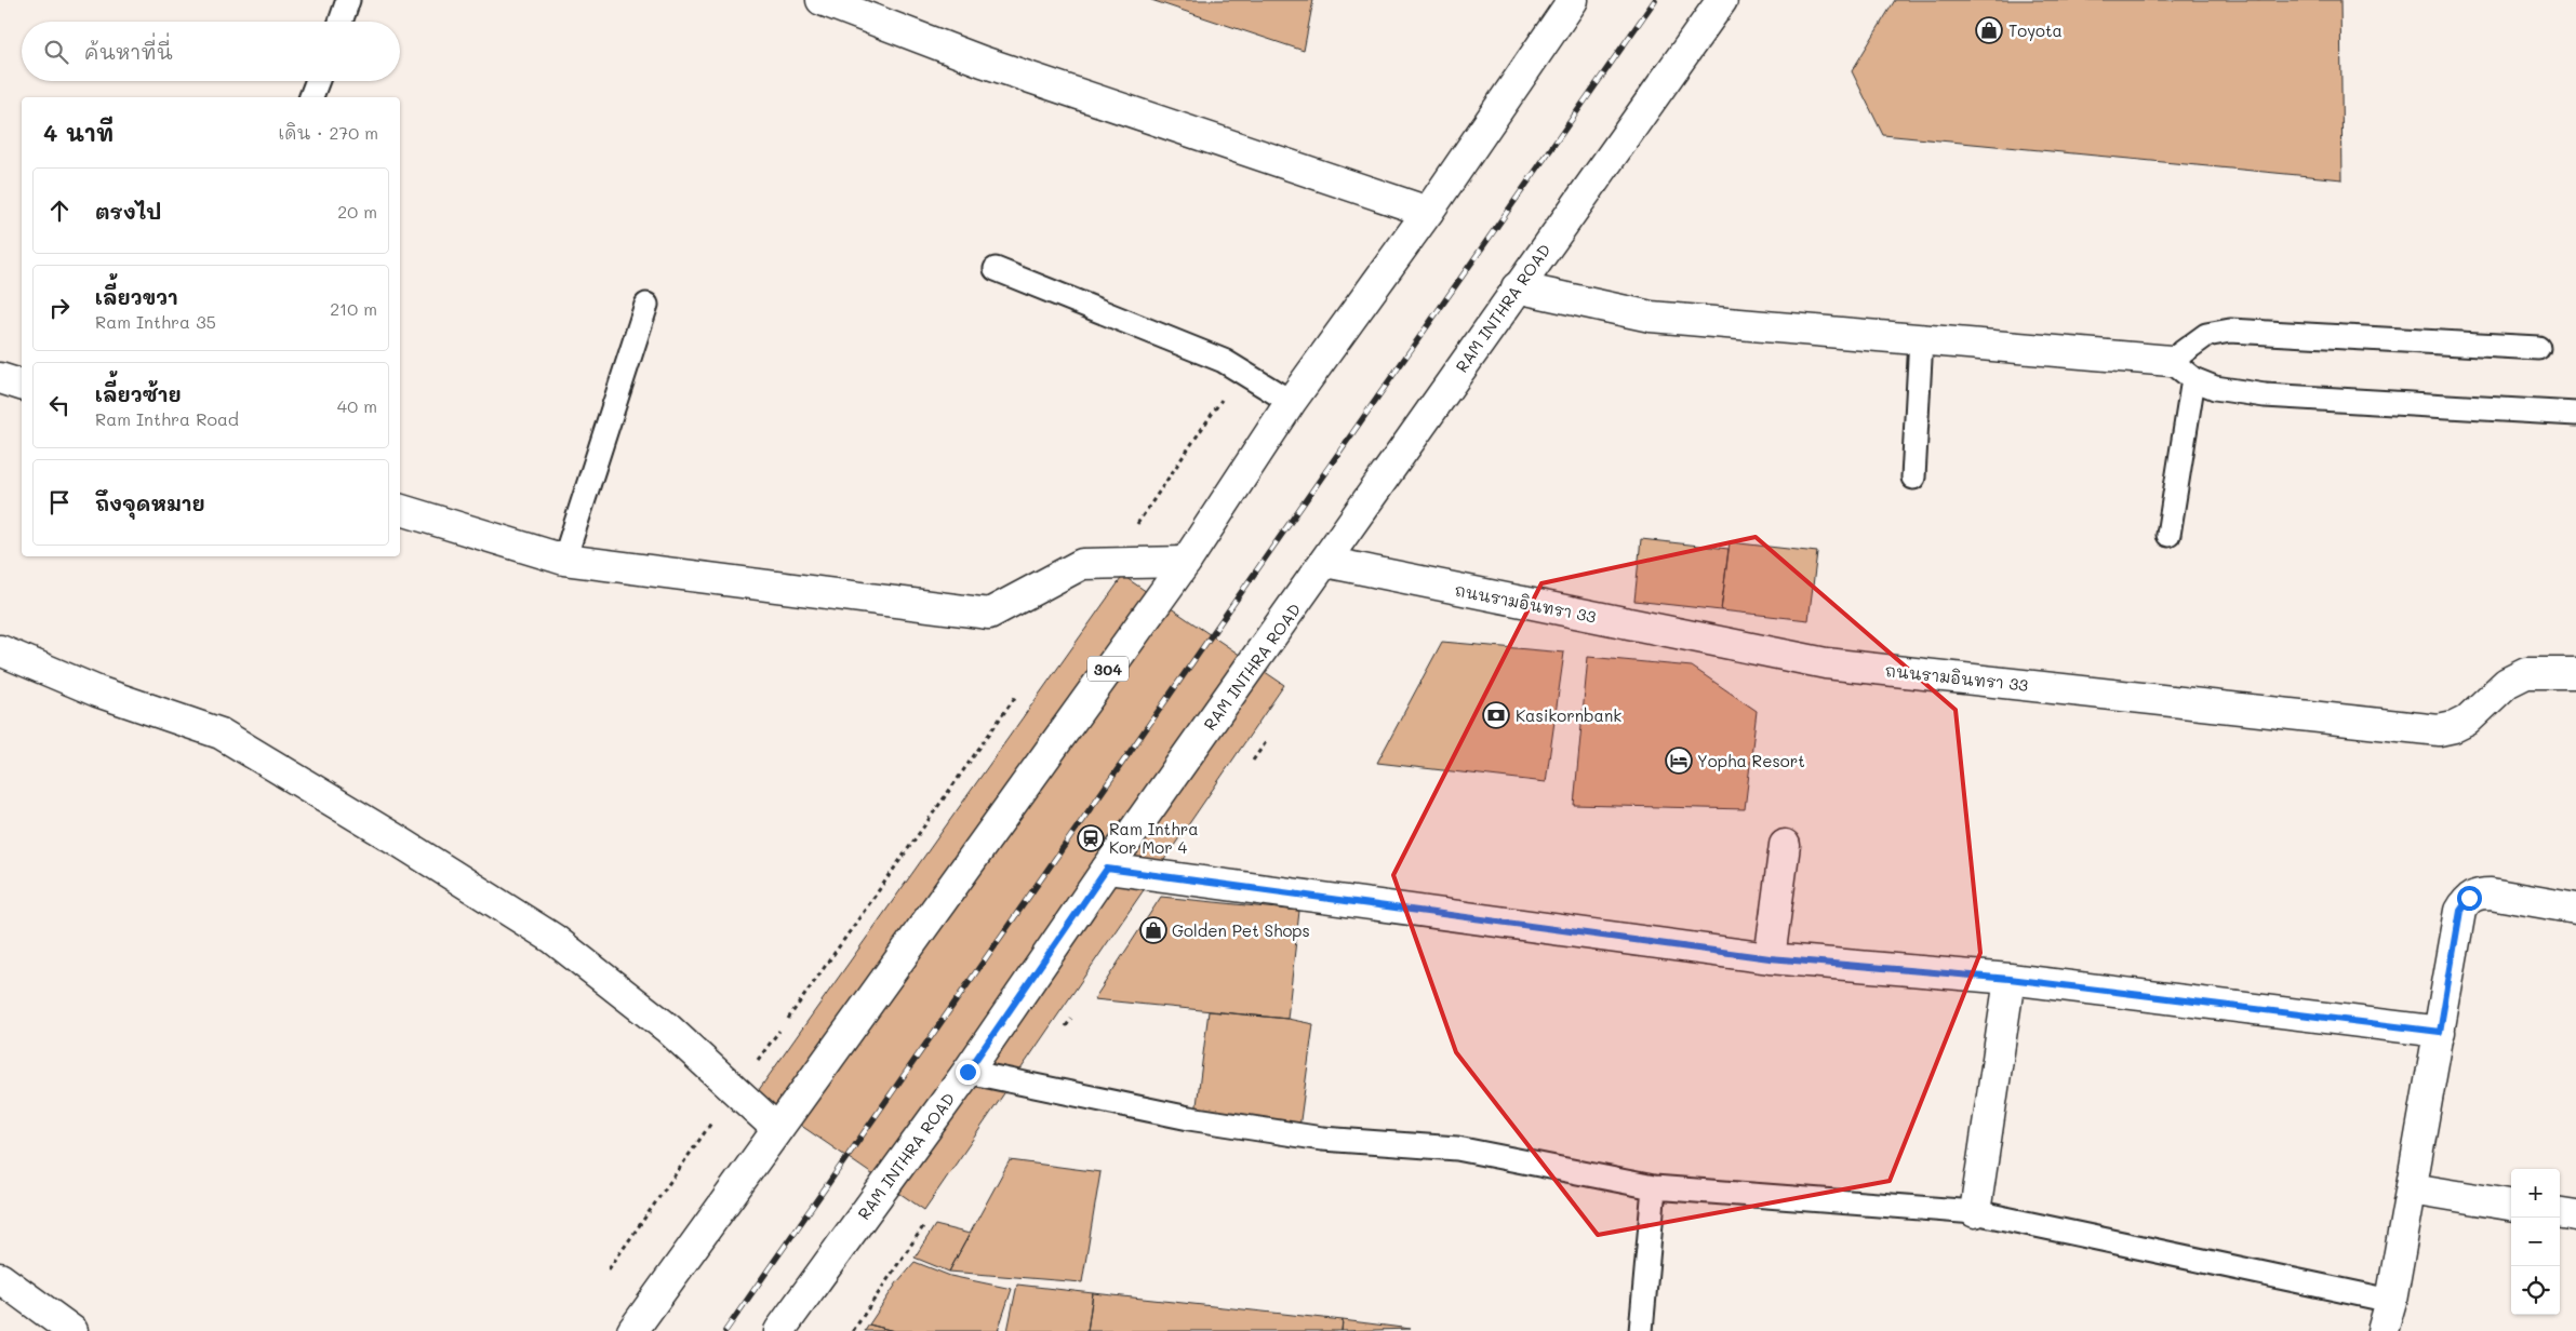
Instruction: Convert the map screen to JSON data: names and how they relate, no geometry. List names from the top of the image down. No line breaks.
{"streets":{"street":["RAM INTHRA ROAD","ถนนรามอินทรา 33","304"]},"crossings":[["RAM INTHRA ROAD","ถนนรามอินทรา 33"]],"places":{"shop":["Toyota","Golden Pet Shops"],"bank":["Kasikornbank"],"hotel":["Yopha Resort"],"station":["Ram Inthra Kor Mor 4"]},"page":{"search":"ค้นหาที่นี่","heading":["4 นาที","เดิน · 270 m"],"list":[["ตรงไป","20 m"],["เลี้ยวขวา","Ram Inthra 35","210 m"],["เลี้ยวซ้าย","Ram Inthra Road","40 m"],"ถึงจุดหมาย"],"map_buttons":["+","−"]}}
